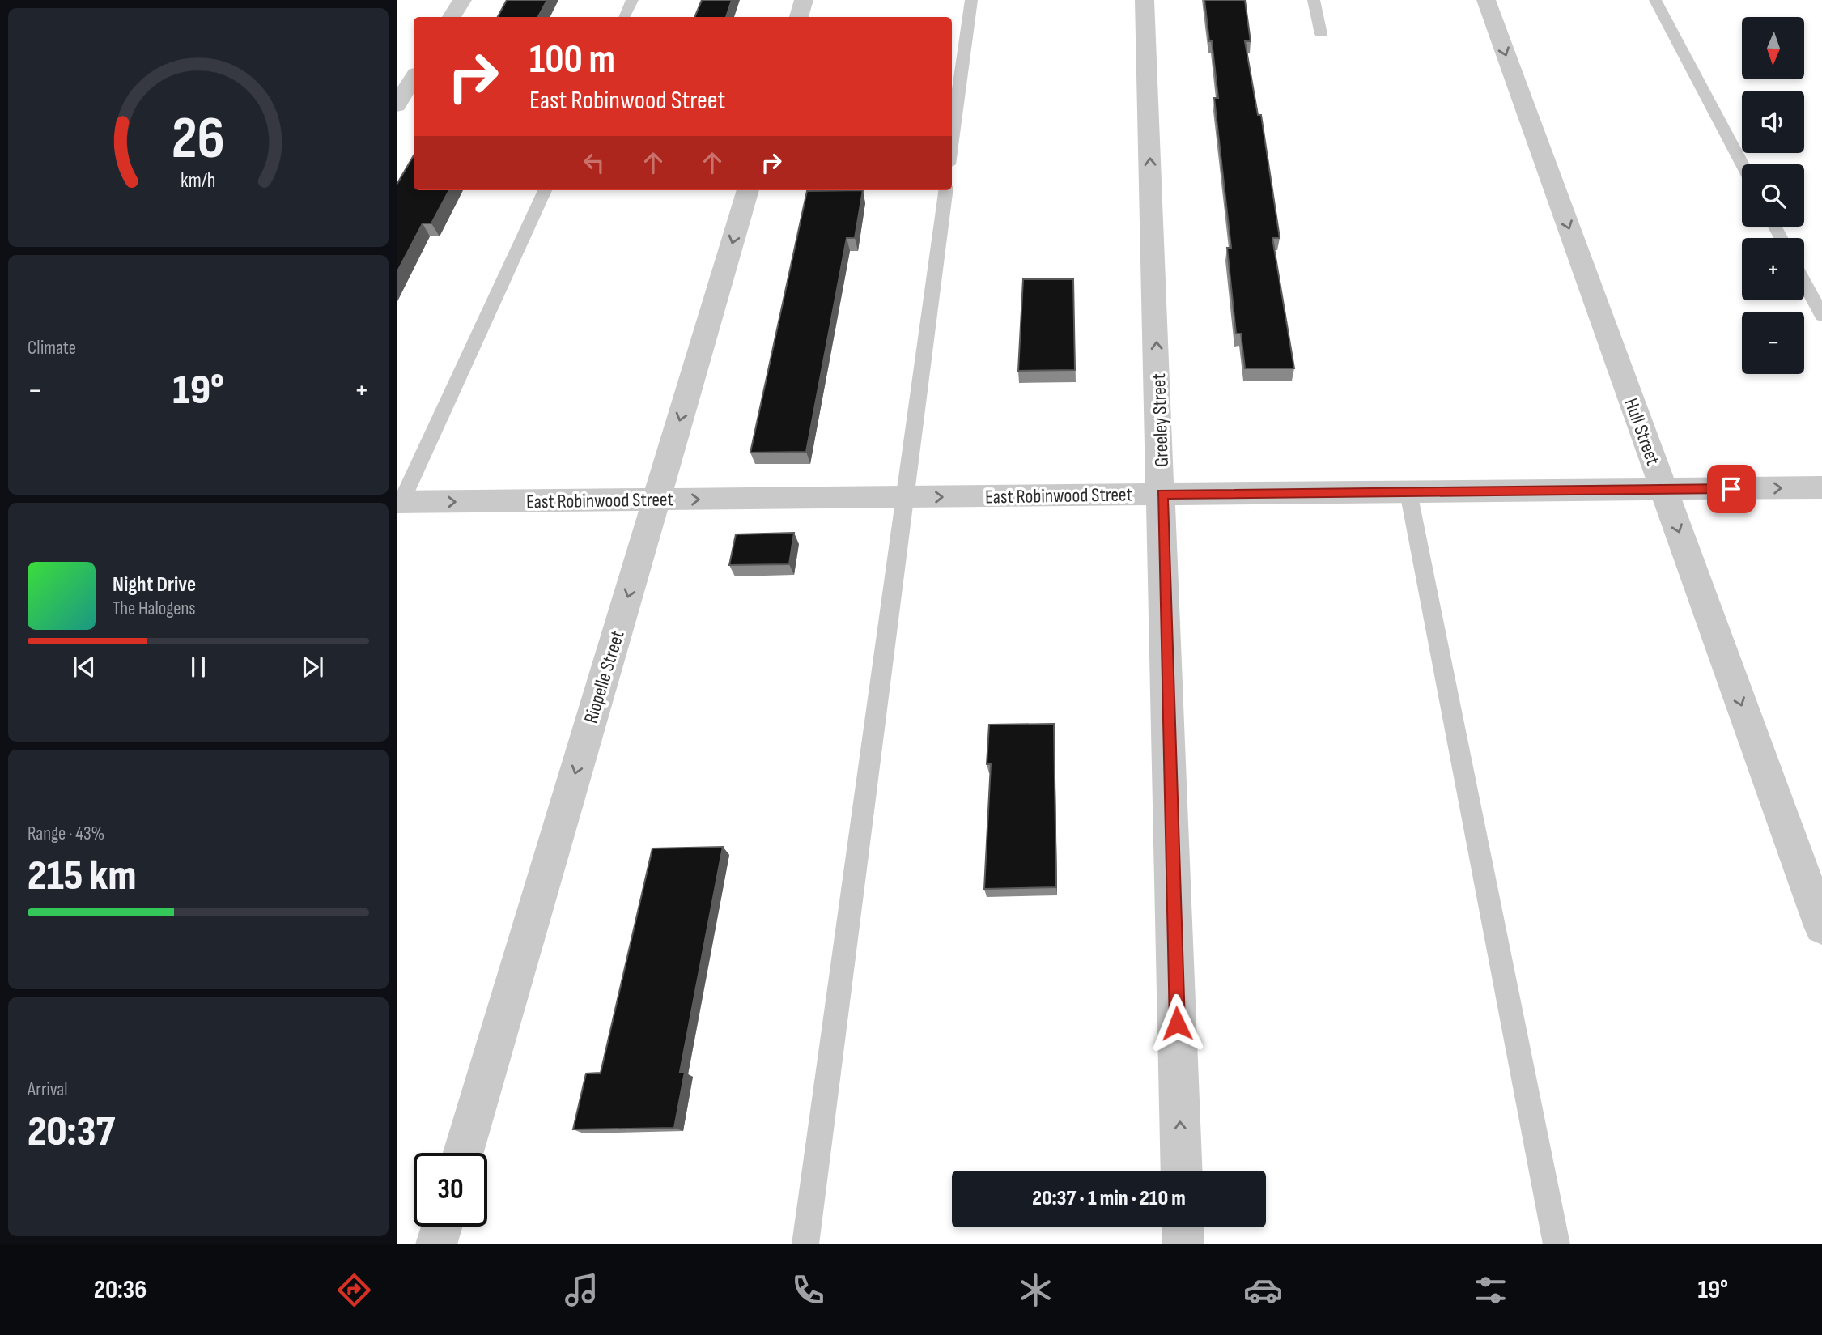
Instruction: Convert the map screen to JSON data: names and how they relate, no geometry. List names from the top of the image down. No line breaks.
{"streets":{"street":["Greeley Street","Hull Street","East Robinwood Street","Riopelle Street"]},"crossings":[["Greeley Street","East Robinwood Street"],["Hull Street","East Robinwood Street"],["East Robinwood Street","Riopelle Street"]],"one_way":["Greeley Street","Hull Street","East Robinwood Street","Riopelle Street"],"north":"bottom","page":{"map_buttons":["+","−"],"turn":["100 m","East Robinwood Street"],"tile":["Climate",["Range · 43%","215 km"],["Arrival","20:37"]],"heat":["−","19°","+"],"song":["Night Drive","The Halogens"],"limit":"30","trip":"20:37 · 1 min · 210 m","tabs":["20:36","19°"],"gauge":["26","km/h"]}}
